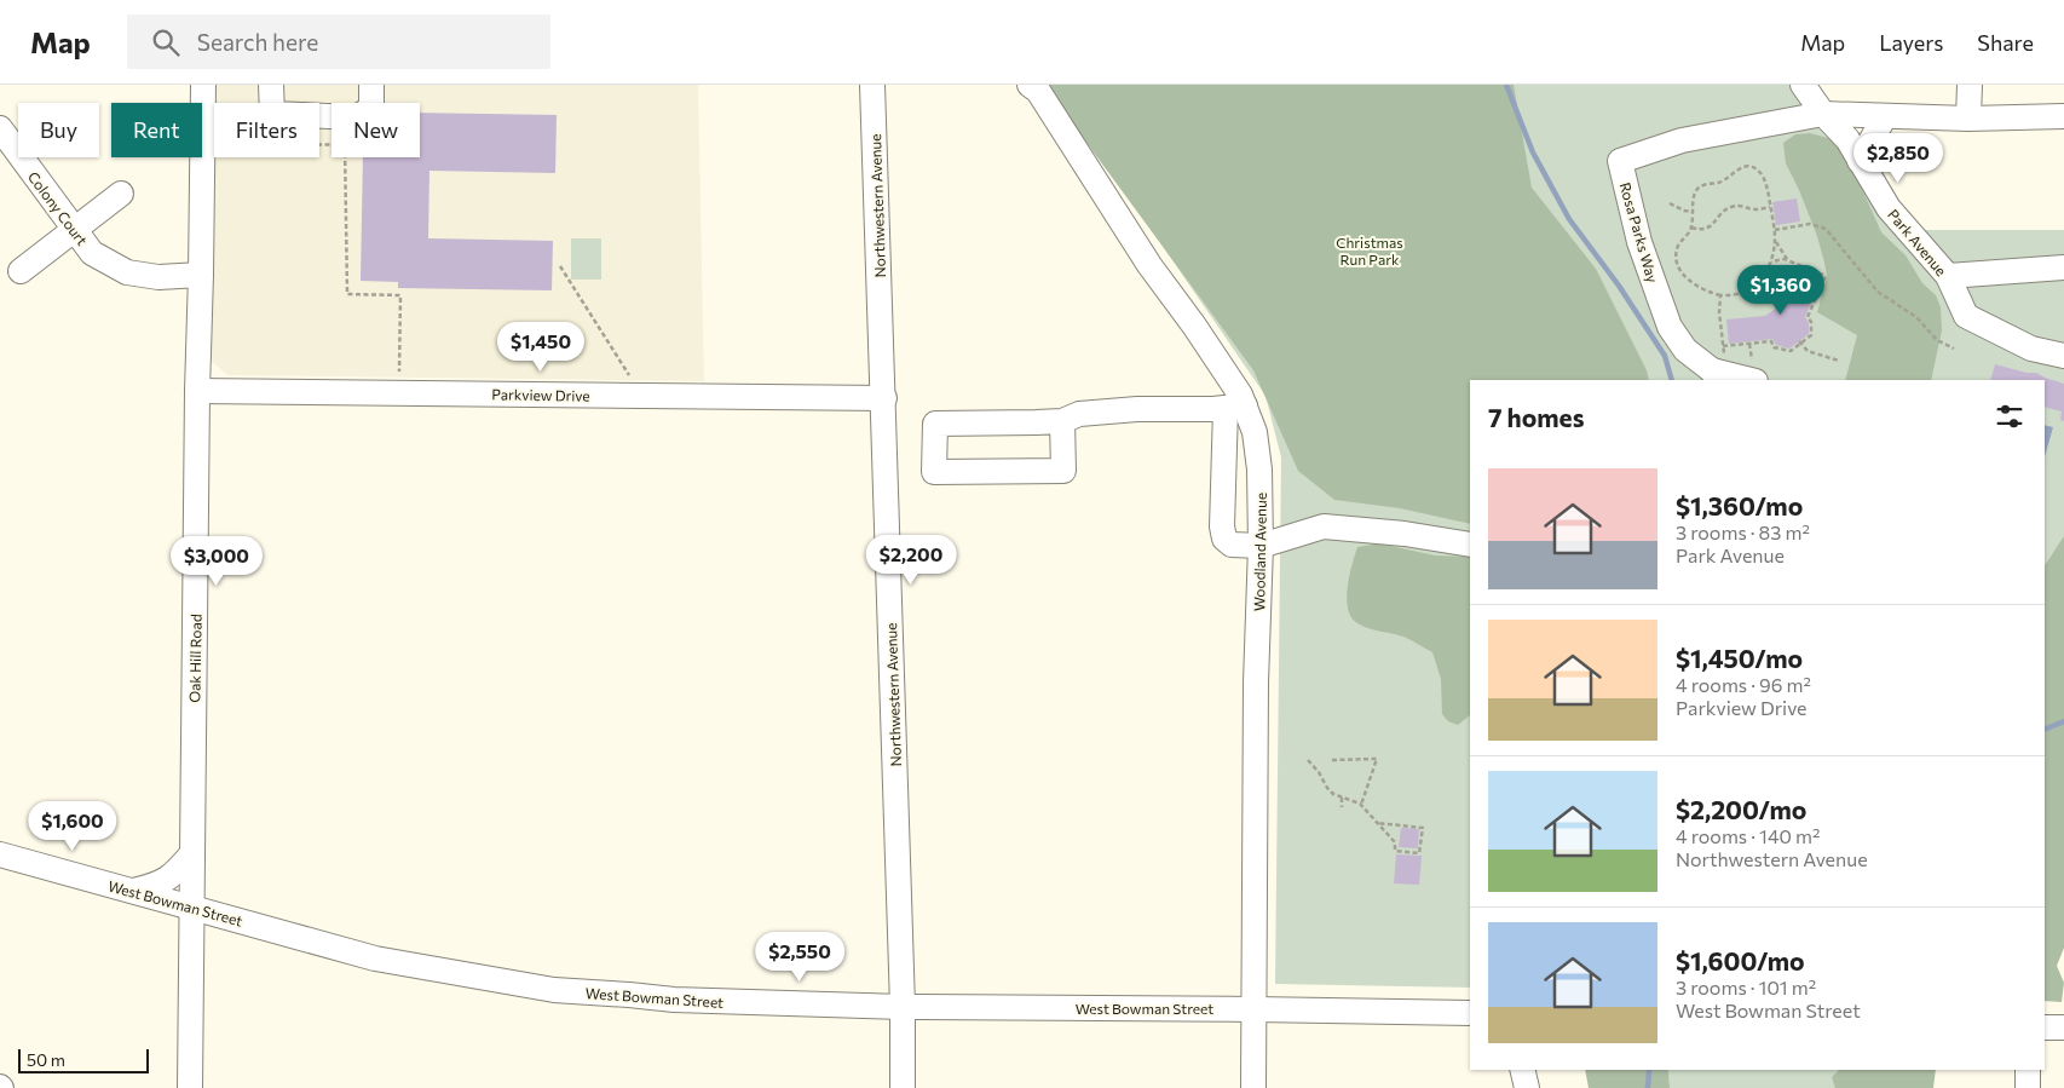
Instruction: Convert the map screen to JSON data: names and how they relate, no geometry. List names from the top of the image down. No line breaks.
{"streets":{"street":["Northwestern Avenue","Colony Court","Rosa Parks Way","Park Avenue","Parkview Drive","Woodland Avenue","Oak Hill Road","West Bowman Street"]},"crossings":[["Northwestern Avenue","Parkview Drive"],["Northwestern Avenue","West Bowman Street"],["Colony Court","Oak Hill Road"],["Rosa Parks Way","Park Avenue"],["Parkview Drive","Oak Hill Road"],["Woodland Avenue","West Bowman Street"],["Oak Hill Road","West Bowman Street"]],"parks":["Christmas Run Park"],"scale_bar":"50 m","page":{"header":"Map","search":"Search here","nav":["Map","Layers","Share"],"chip":["Buy","Rent","Filters","New"],"price":["$2,850","$1,360","$1,450","$2,200","$3,000","$1,600","$2,550"],"heading":"7 homes","list":[{"name":"$1,360/mo","note":"3 rooms · 83 m² · Park Avenue"},{"name":"$1,450/mo","note":"4 rooms · 96 m² · Parkview Drive"},{"name":"$2,200/mo","note":"4 rooms · 140 m² · Northwestern Avenue"},{"name":"$1,600/mo","note":"3 rooms · 101 m² · West Bowman Street"}],"scale":"50 m"}}
